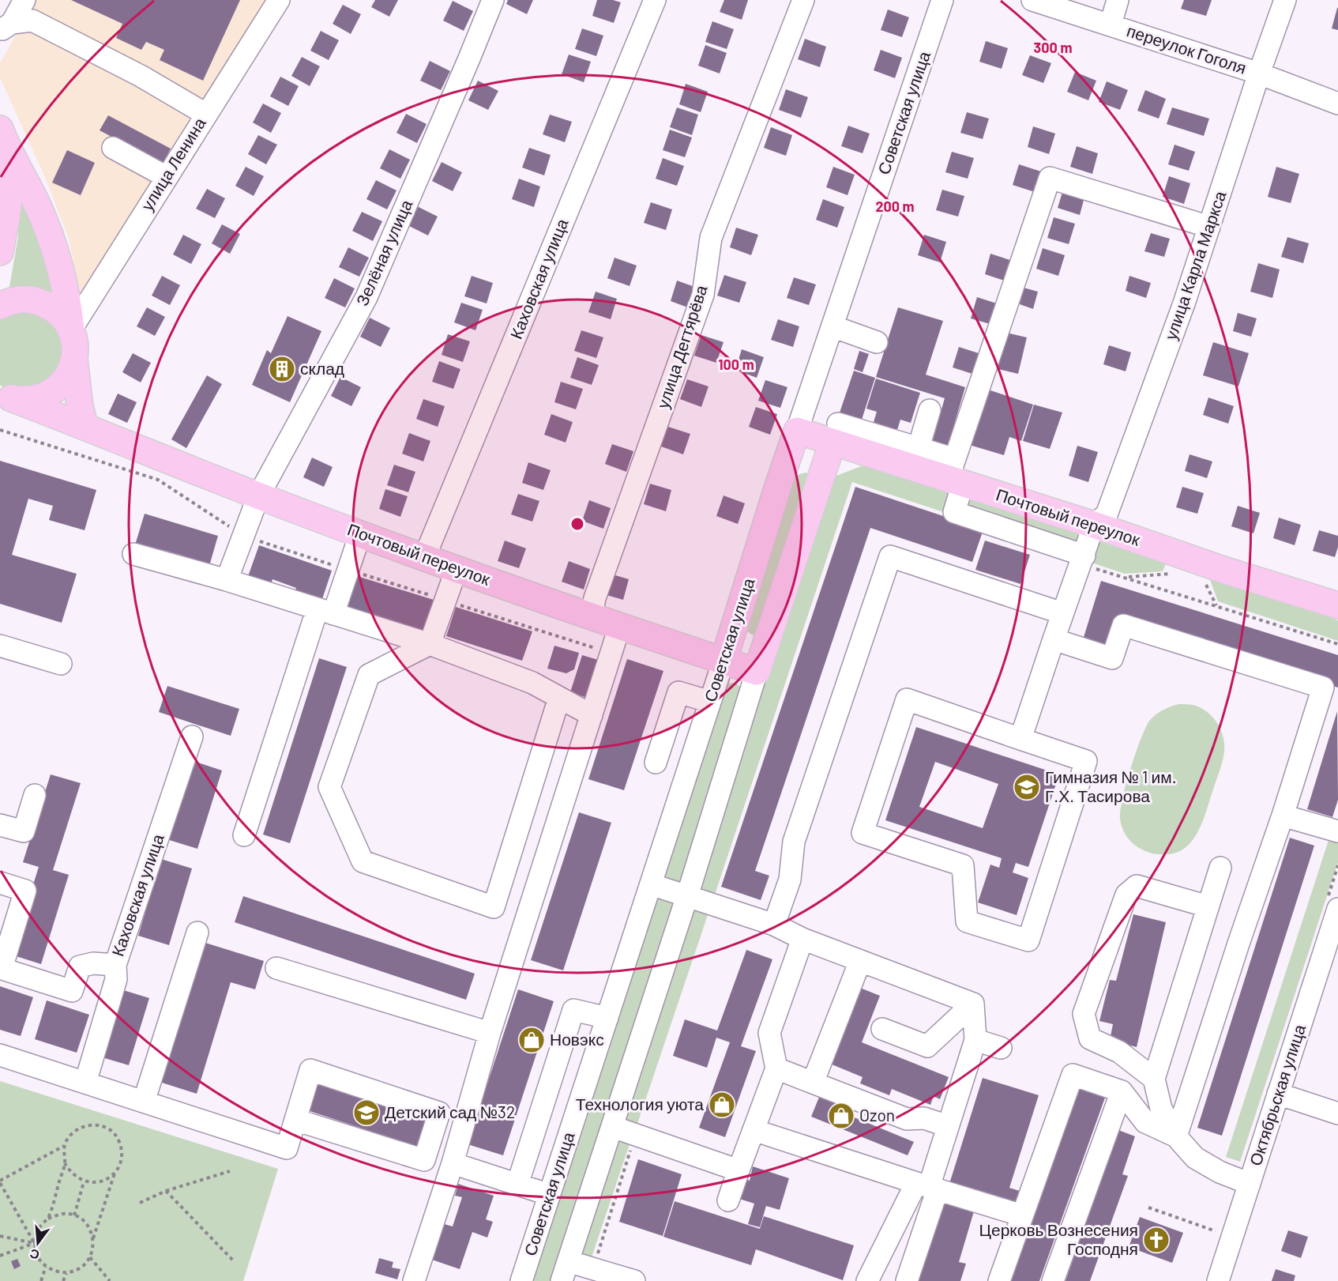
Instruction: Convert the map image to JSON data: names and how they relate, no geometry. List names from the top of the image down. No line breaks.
{"streets":{"main road":["Советская улица","Почтовый переулок"],"street":["переулок Гоголя","улица Ленина","Зелёная улица","улица Карла Маркса","Каховская улица","улица Дегтярёва","Октябрьская улица"]},"crossings":[["переулок Гоголя","улица Карла Маркса"],["Советская улица","Почтовый переулок"],["Зелёная улица","Почтовый переулок"],["улица Карла Маркса","Почтовый переулок"],["Каховская улица","Почтовый переулок"],["улица Дегтярёва","Почтовый переулок"]],"places":{"building":["склад"],"school or university":["Гимназия № 1 им. Г.Х. Тасирова","Детский сад №32"],"shop":["Новэкс","Технология уюта","Ozon"],"church":["Церковь Вознесения Господня"]},"north":"bottom","rings":["300 m","200 m","100 m"]}
